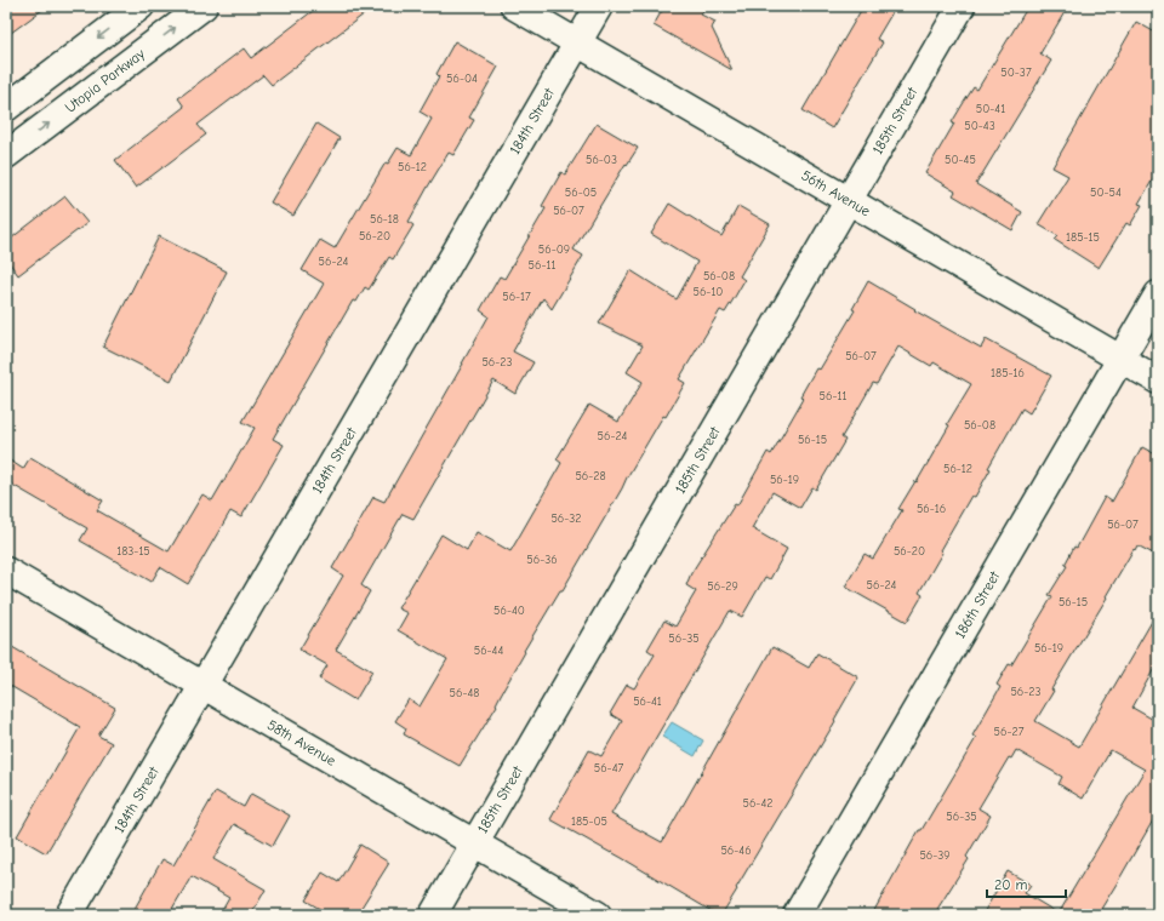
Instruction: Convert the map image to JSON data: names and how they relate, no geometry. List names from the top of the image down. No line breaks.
{"streets":{"street":["Utopia Parkway","184th Street","185th Street","56th Avenue","186th Street","58th Avenue"]},"crossings":[["184th Street","56th Avenue"],["184th Street","58th Avenue"],["185th Street","56th Avenue"],["185th Street","58th Avenue"],["56th Avenue","186th Street"]],"house_numbers":["50-37","56-04","50-41","50-43","56-03","50-45","56-12","56-05","50-54","56-07","56-18","56-20","185-15","56-09","56-24","56-11","56-08","56-10","56-17","56-07","56-23","185-16","56-11","56-08","56-24","56-15","56-12","56-28","56-19","56-16","56-32","56-07","183-15","56-20","56-36","56-24","56-29","56-15","56-40","56-35","56-19","56-44","56-23","56-48","56-41","56-27","56-47","56-42","56-35","185-05","56-46","56-39"],"scale_bar":"20 m"}
